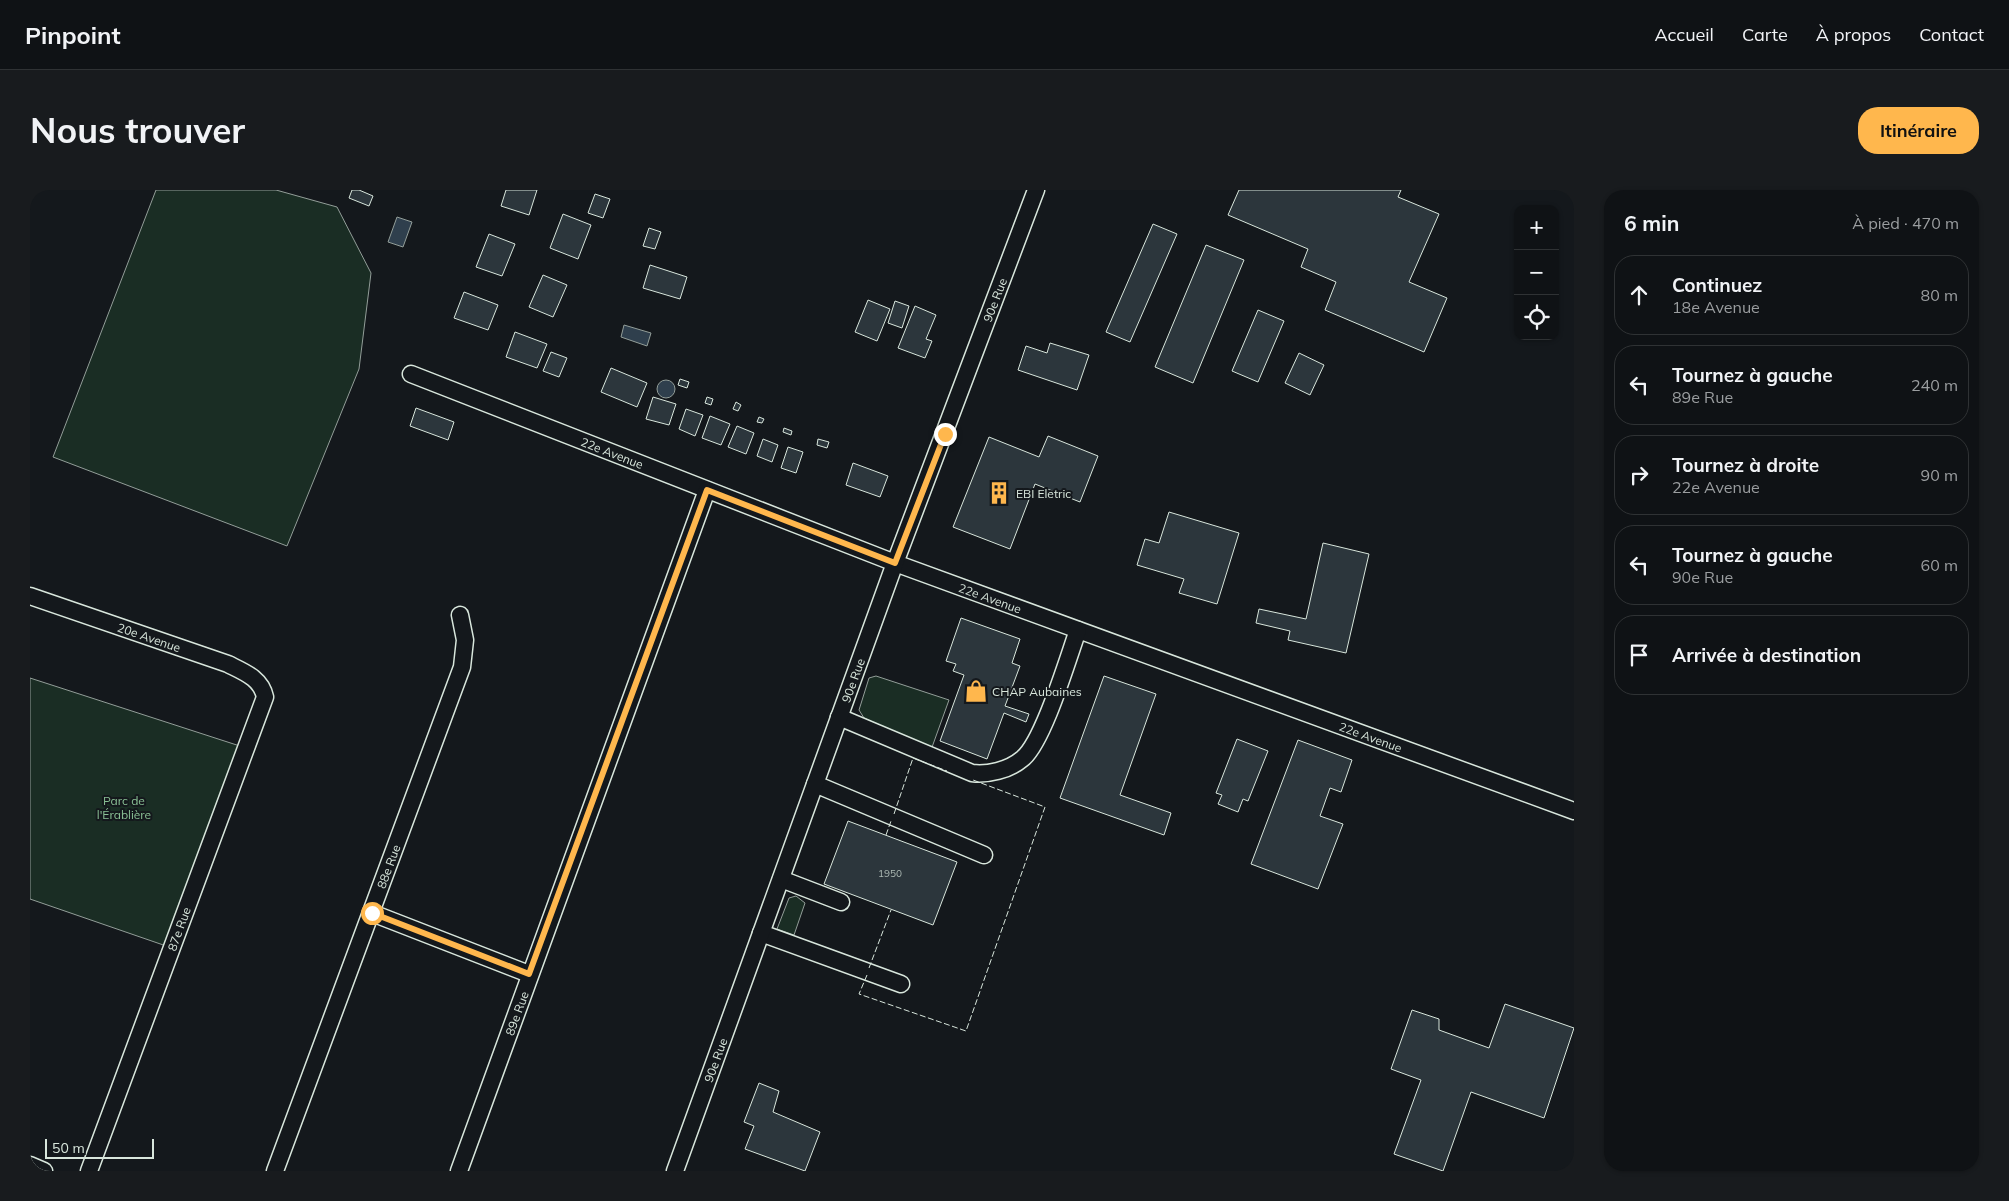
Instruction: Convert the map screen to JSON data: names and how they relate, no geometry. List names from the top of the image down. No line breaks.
{"streets":{"street":["90e Rue","22e Avenue","20e Avenue","88e Rue","87e Rue","89e Rue"]},"crossings":[["90e Rue","22e Avenue"],["22e Avenue","89e Rue"],["20e Avenue","87e Rue"]],"parks":["Parc de l'Érablière"],"places":{"building":["EBI Eletric"],"shop":["CHAP Aubaines"]},"house_numbers":["1950"],"scale_bar":"50 m","page":{"header":"Pinpoint","nav":["Accueil","Carte","À propos","Contact"],"buttons":"Itinéraire","title":"Nous trouver","heading":["6 min","À pied · 470 m"],"map_buttons":["+","−"],"list":[["Continuez","18e Avenue","80 m"],["Tournez à gauche","89e Rue","240 m"],["Tournez à droite","22e Avenue","90 m"],["Tournez à gauche","90e Rue","60 m"],"Arrivée à destination"],"scale":"50 m"}}
